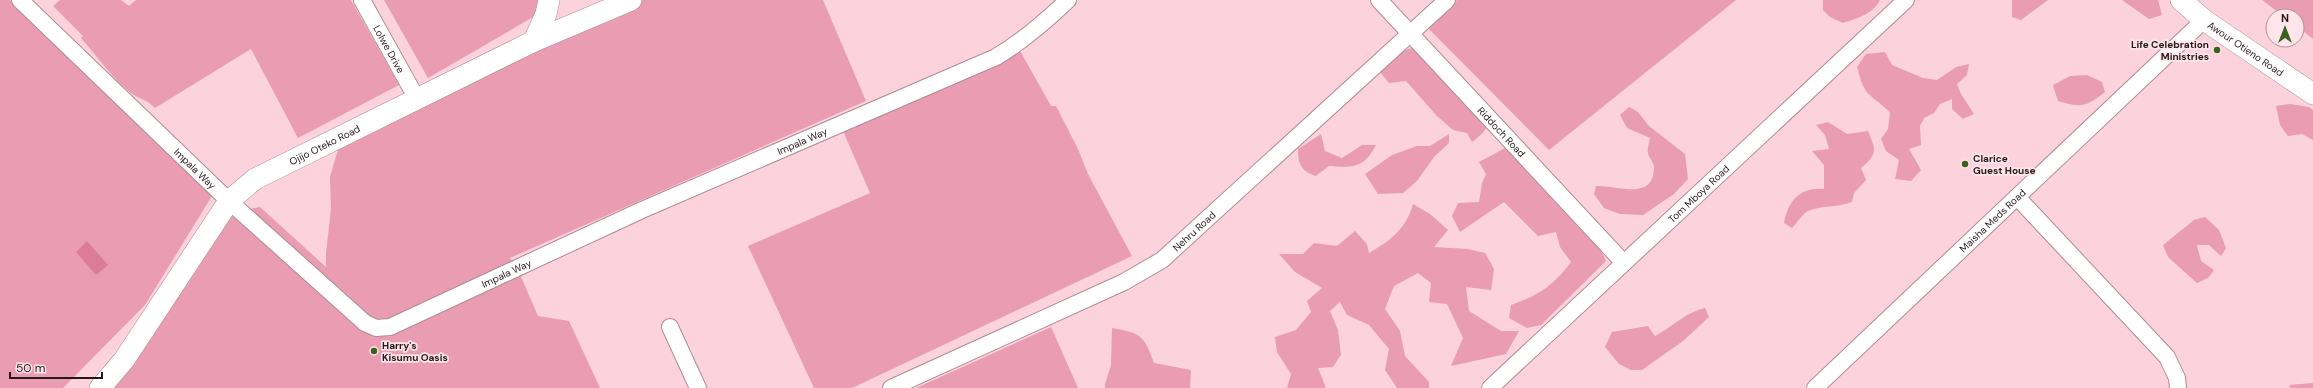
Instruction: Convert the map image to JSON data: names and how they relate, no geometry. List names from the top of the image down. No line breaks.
{"streets":{"main road":["Awour Otieno Road","Ojijo Oteko Road"],"street":["Lolwe Drive","Riddoch Road","Impala Way","Tom Mboya Road","Maisha Meds Road","Nehru Road"]},"crossings":[["Awour Otieno Road","Maisha Meds Road"],["Lolwe Drive","Ojijo Oteko Road"],["Riddoch Road","Tom Mboya Road"],["Riddoch Road","Nehru Road"],["Impala Way","Ojijo Oteko Road"]],"places":["Life Celebration Ministries","Clarice Guest House","Harry's Kisumu Oasis"],"scale_bar":"50 m","north":"top"}
